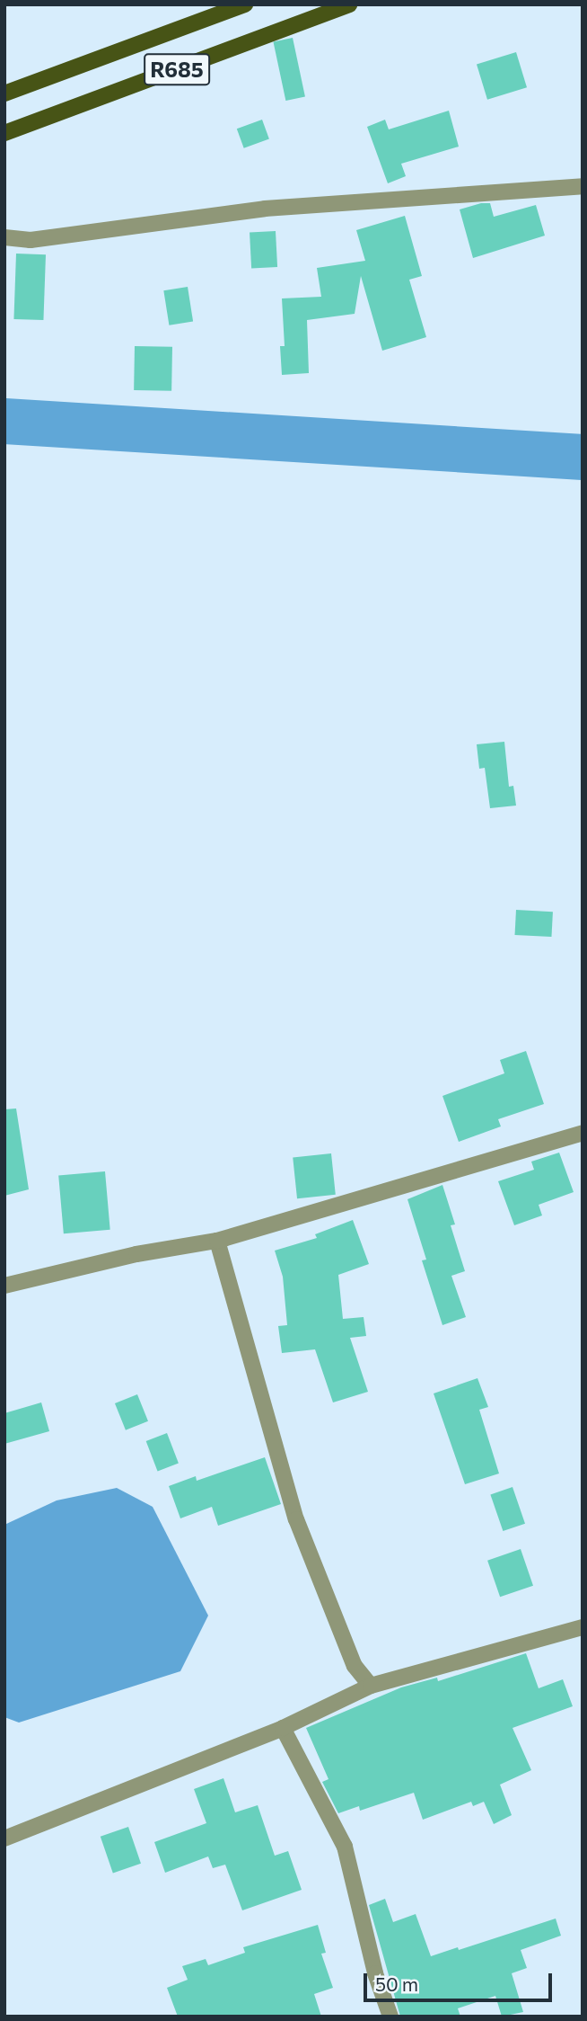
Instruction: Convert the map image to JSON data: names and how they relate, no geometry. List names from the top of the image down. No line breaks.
{"streets":{"main road":["R685"]},"scale_bar":"50 m"}
